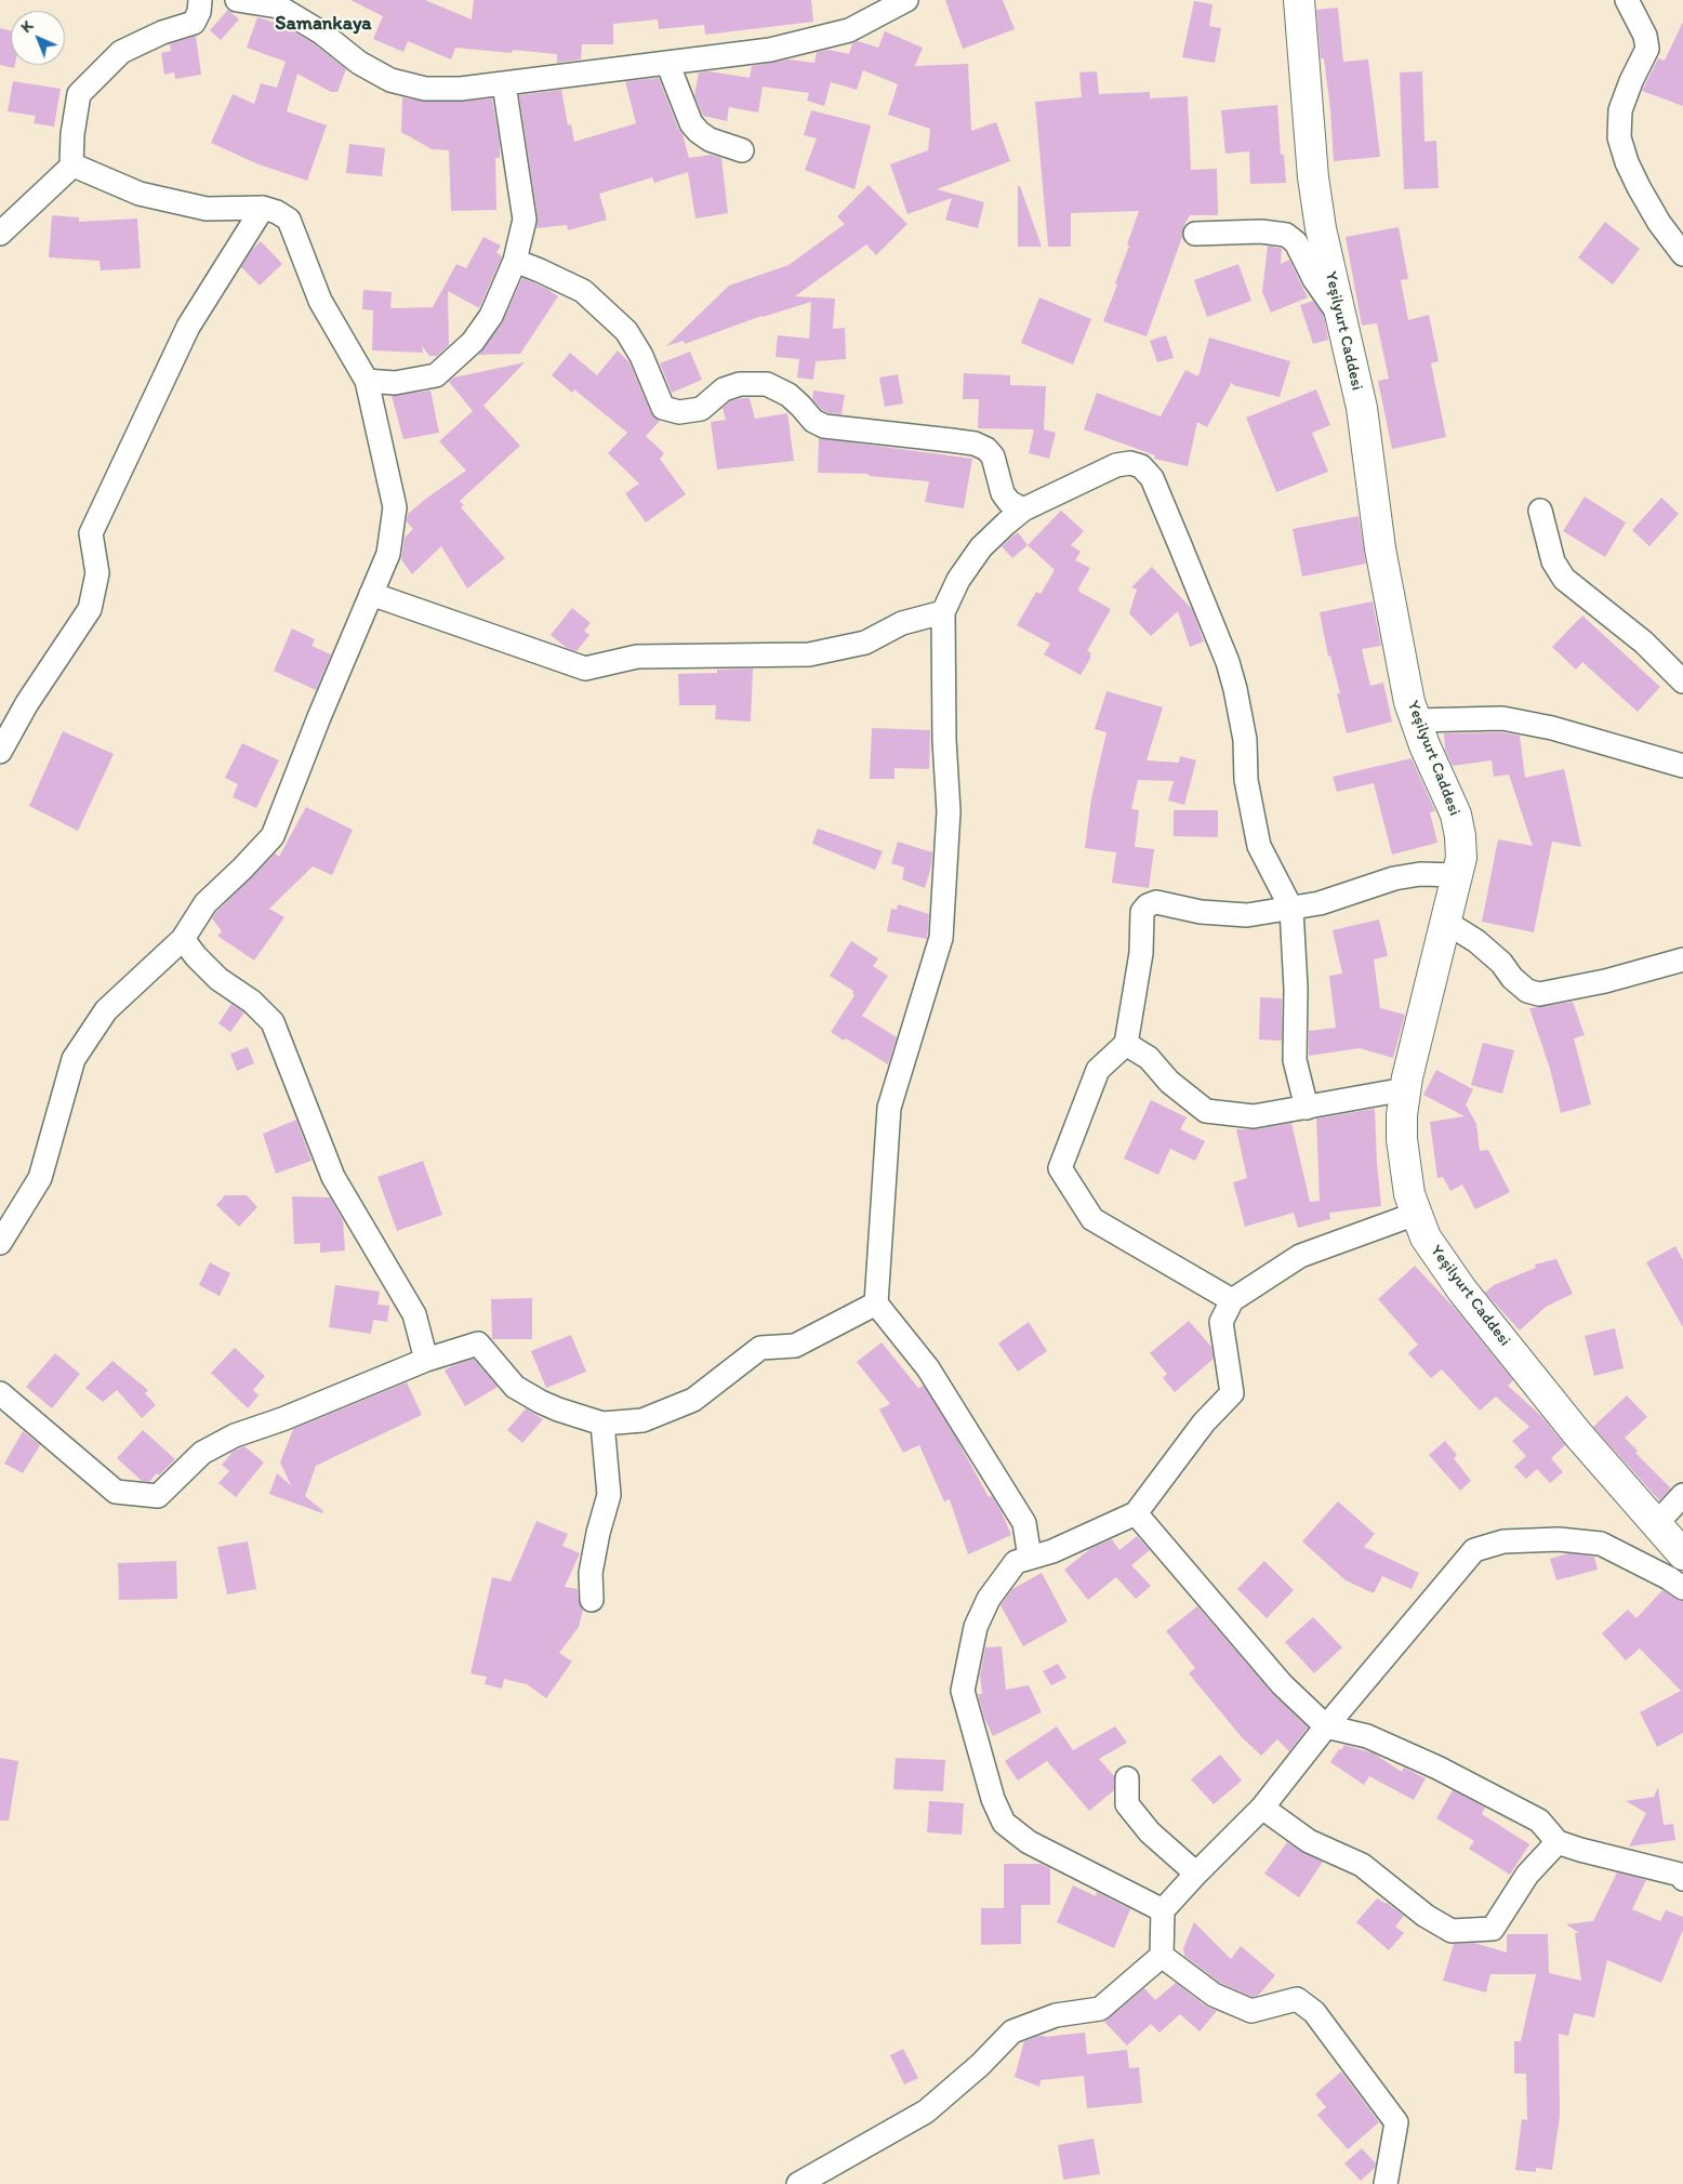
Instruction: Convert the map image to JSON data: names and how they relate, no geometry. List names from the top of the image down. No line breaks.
{"streets":{"main road":["Yeşilyurt Caddesi"]},"districts":["Samankaya"],"north":"top left"}
